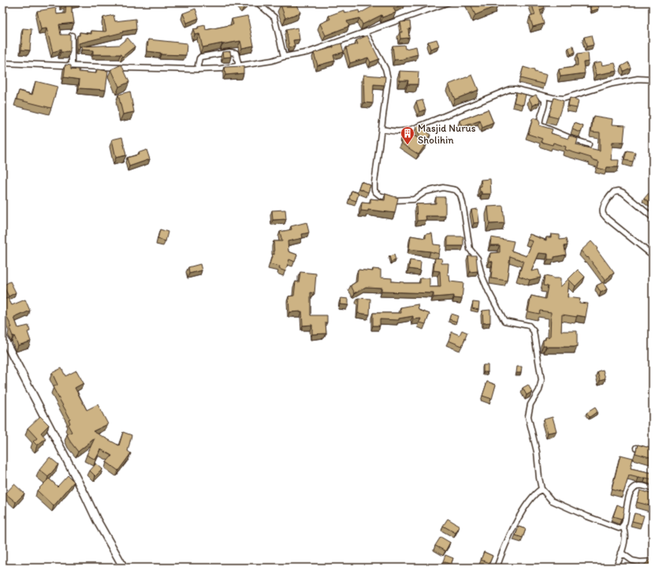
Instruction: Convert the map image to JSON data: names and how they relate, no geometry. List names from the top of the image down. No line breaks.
{"places":{"building":["Masjid Nurus Sholihin"]}}
